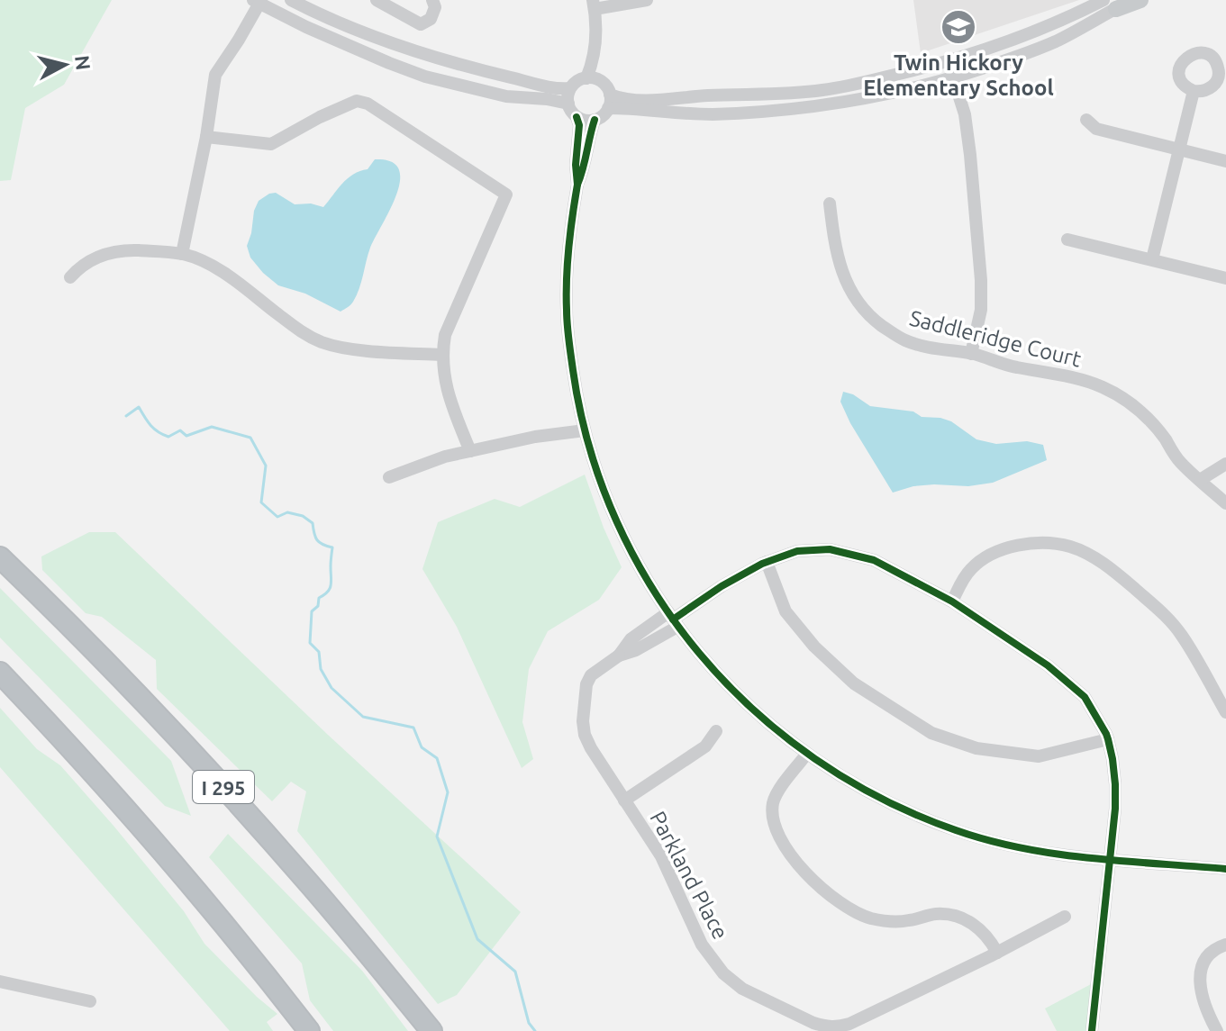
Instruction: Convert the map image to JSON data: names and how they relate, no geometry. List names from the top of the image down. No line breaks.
{"streets":{"highway":["I 295"],"street":["Saddleridge Court","Parkland Place"]},"places":{"school or university":["Twin Hickory Elementary School"]},"north":"right"}
